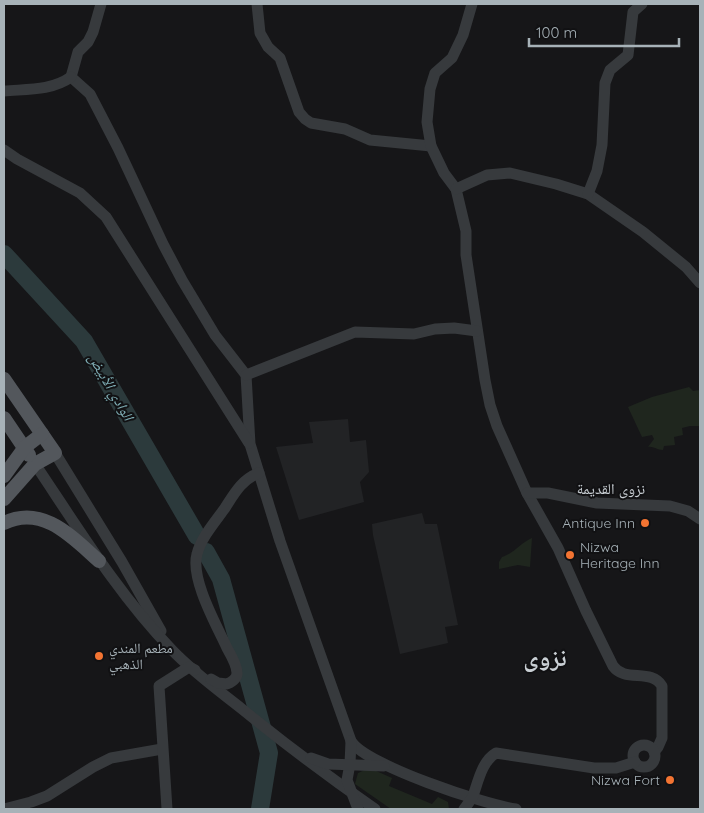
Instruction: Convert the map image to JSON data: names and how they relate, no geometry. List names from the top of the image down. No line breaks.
{"districts":["نزوى القديمة","نزوى"],"water":["الوادي الأبيض"],"places":["Antique Inn","Nizwa Heritage Inn","مطعم المندي الذهبي","Nizwa Fort"],"scale_bar":"100 m"}
